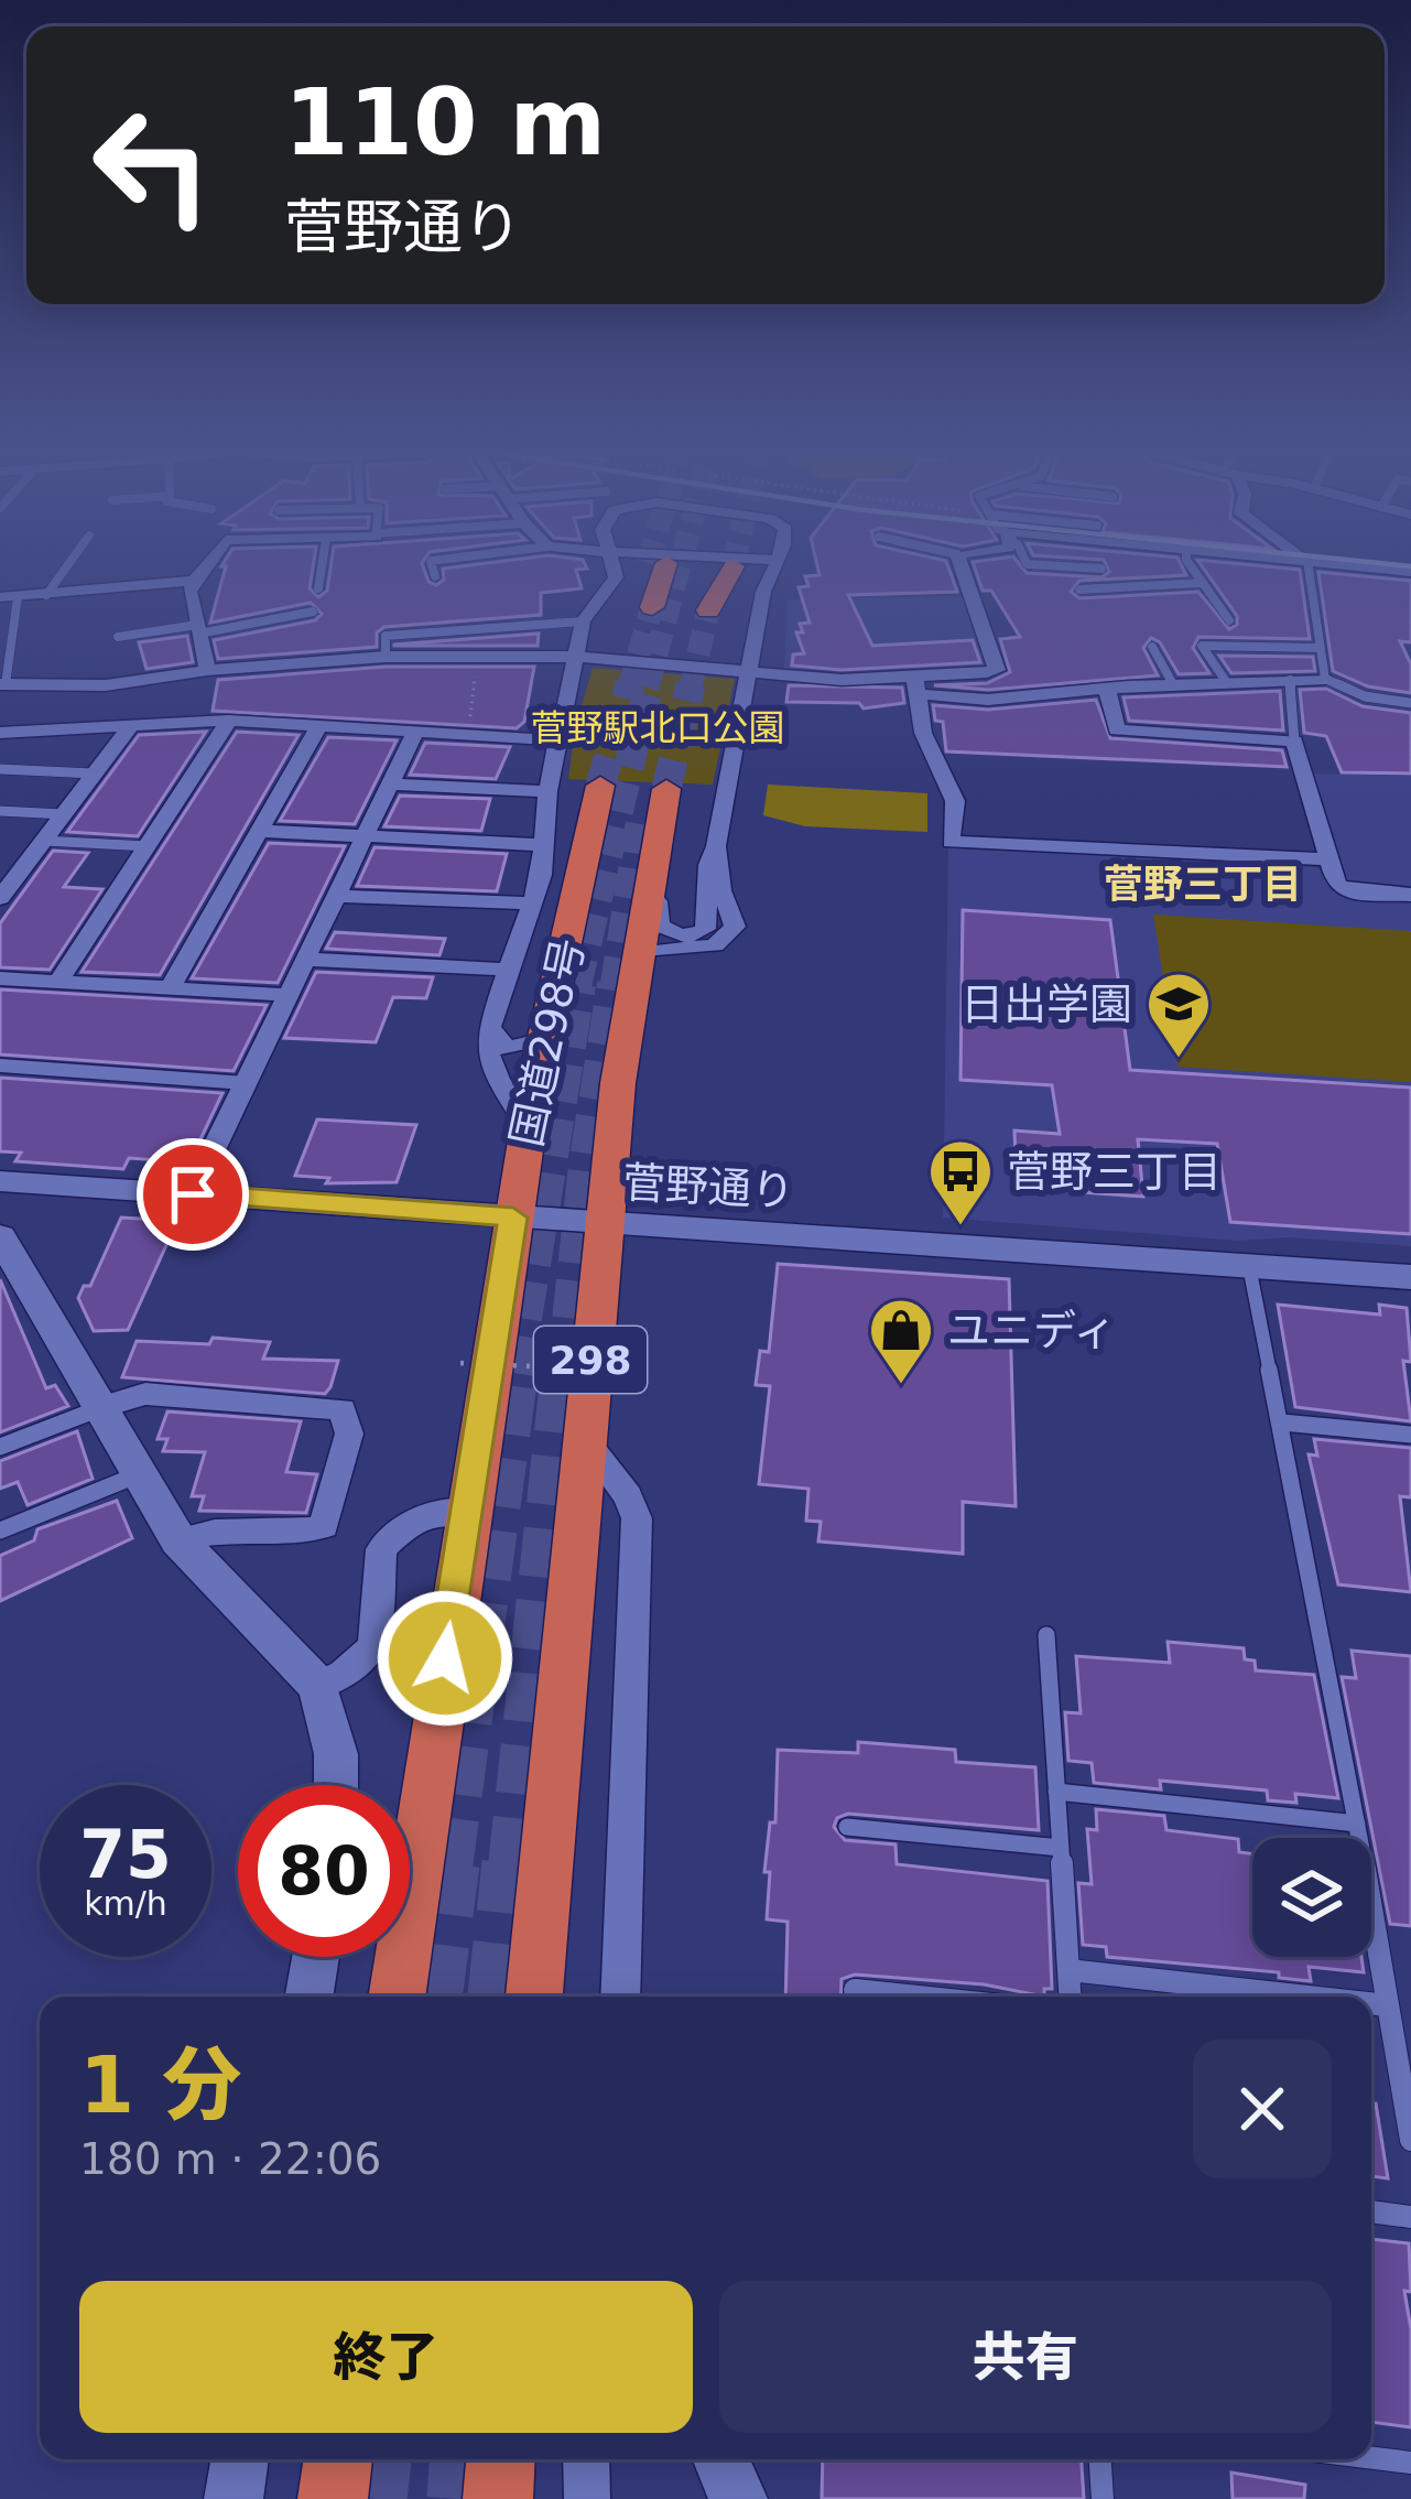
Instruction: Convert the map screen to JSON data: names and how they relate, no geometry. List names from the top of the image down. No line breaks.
{"streets":{"highway":["国道298号","298"],"street":["菅野通り"]},"crossings":[["国道298号","菅野通り"]],"districts":["菅野三丁目"],"parks":["菅野駅北口公園"],"places":{"school or university":["日出学園"],"bus stop":["菅野三丁目"],"shop":["ユニディ"]},"page":{"turn":["110 m","菅野通り"],"speed":"75 km/h","limit":"80","heading":["1 分","180 m · 22:06"],"buttons":["終了","共有"]}}
